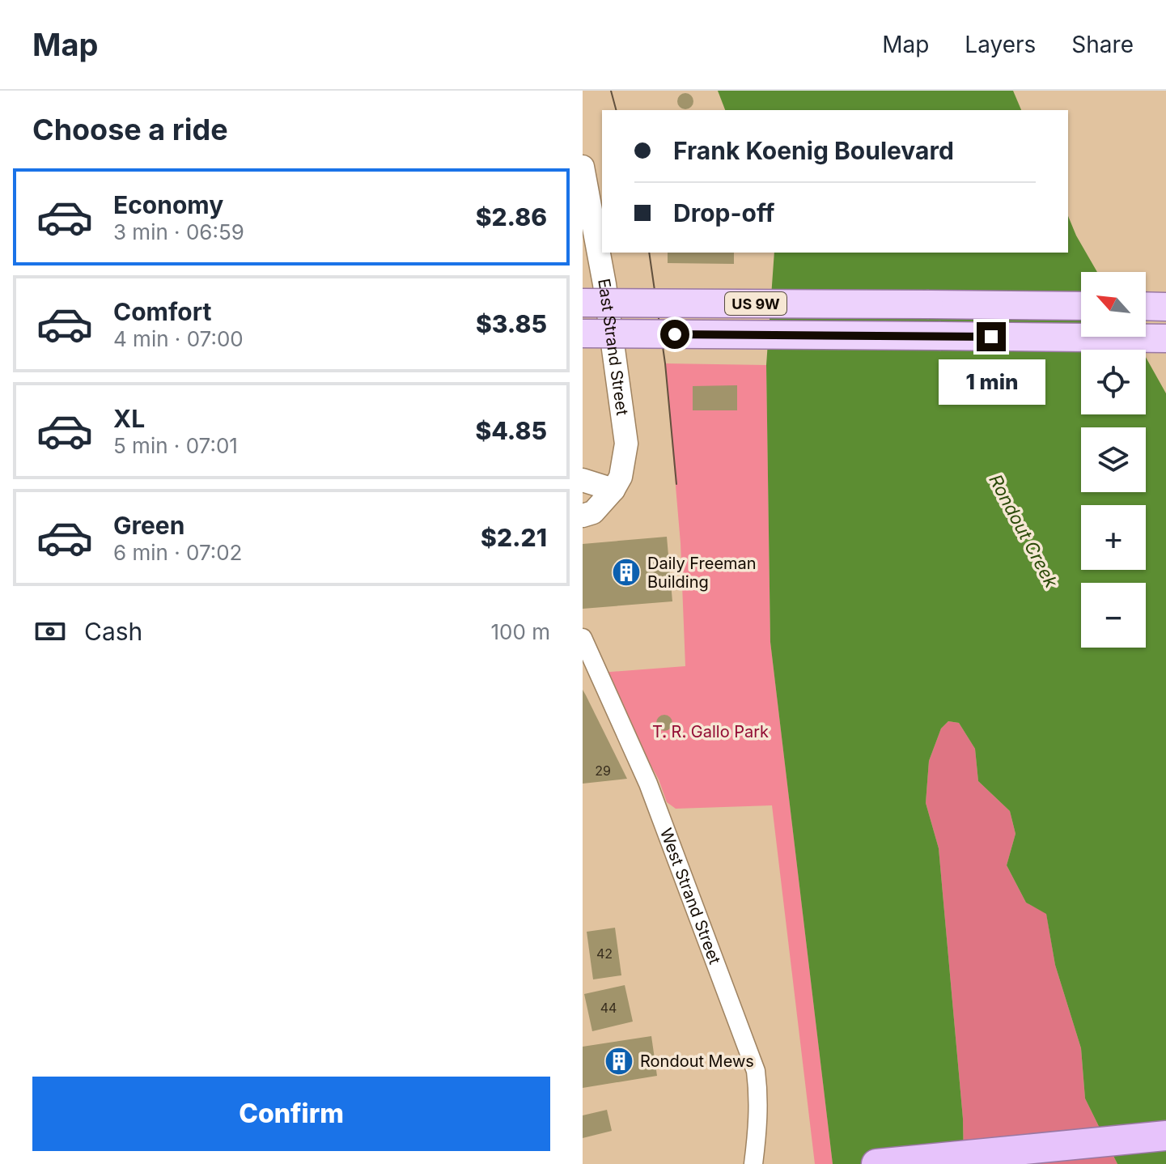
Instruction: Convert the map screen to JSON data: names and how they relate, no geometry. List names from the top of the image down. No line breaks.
{"streets":{"main road":["US 9W"],"street":["East Strand Street","West Strand Street"]},"water":["Rondout Creek"],"parks":["T. R. Gallo Park"],"places":{"building":["Daily Freeman Building","Rondout Mews"]},"house_numbers":["29","42","44"],"north":"top left","page":{"header":"Map","nav":["Map","Layers","Share"],"heading":"Choose a ride","banner":["Frank Koenig Boulevard","Drop-off"],"list":[{"name":"Economy","note":"3 min · 06:59","value":"$2.86"},{"name":"Comfort","note":"4 min · 07:00","value":"$3.85"},{"name":"XL","note":"5 min · 07:01","value":"$4.85"},{"name":"Green","note":"6 min · 07:02","value":"$2.21"}],"map_buttons":["+","−"],"bubble":"1 min","pay":["Cash","100 m"],"buttons":"Confirm"}}
